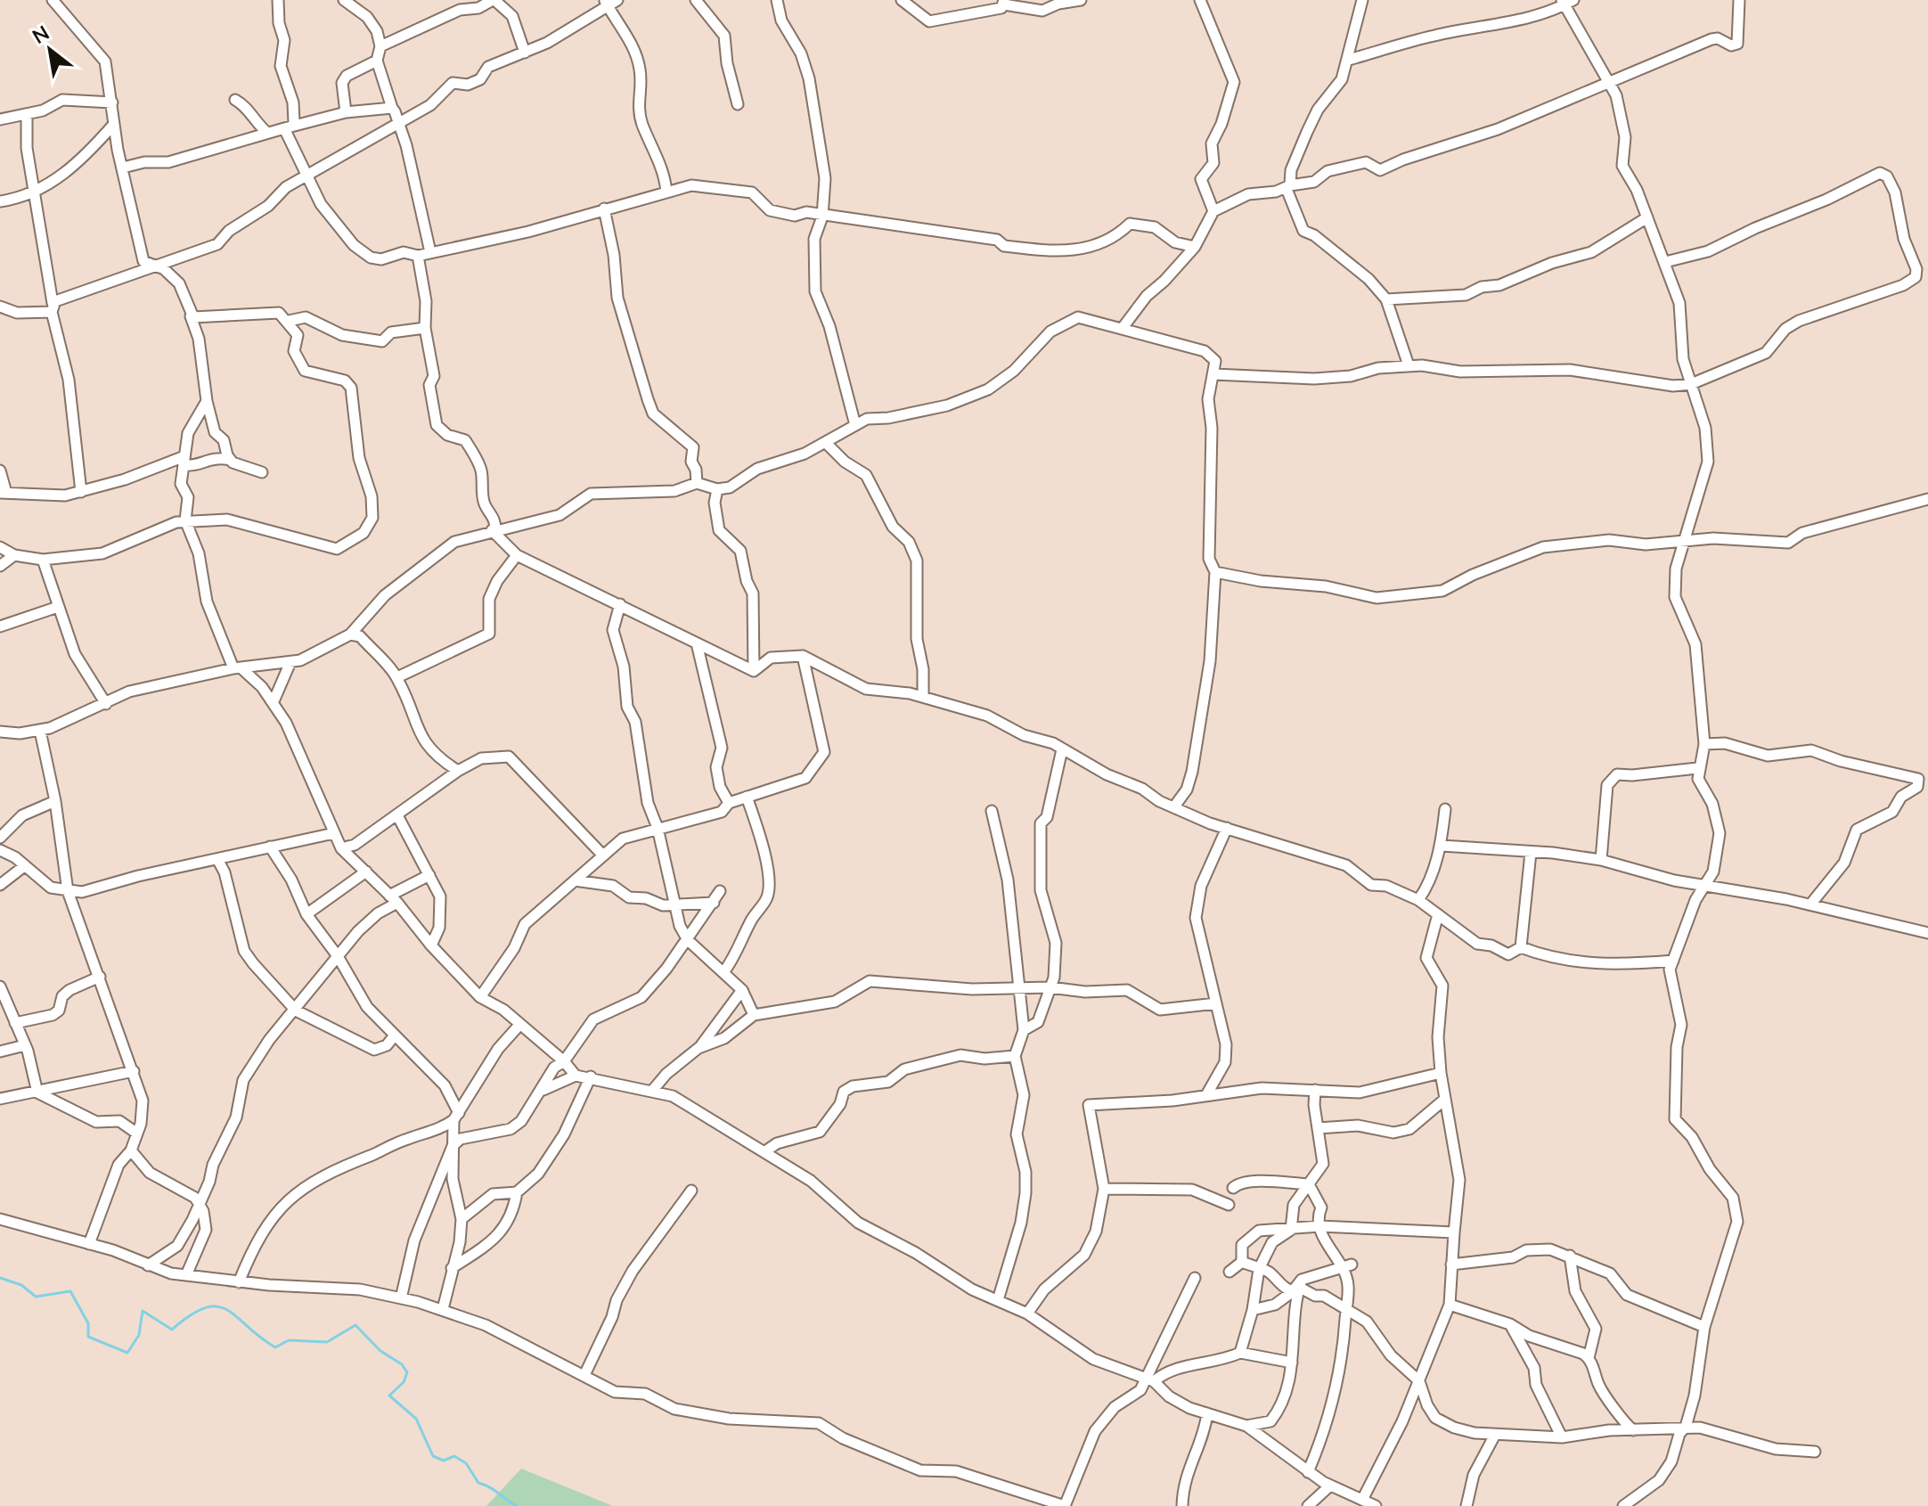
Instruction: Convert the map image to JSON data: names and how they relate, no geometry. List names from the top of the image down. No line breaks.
{"north":"top left"}
